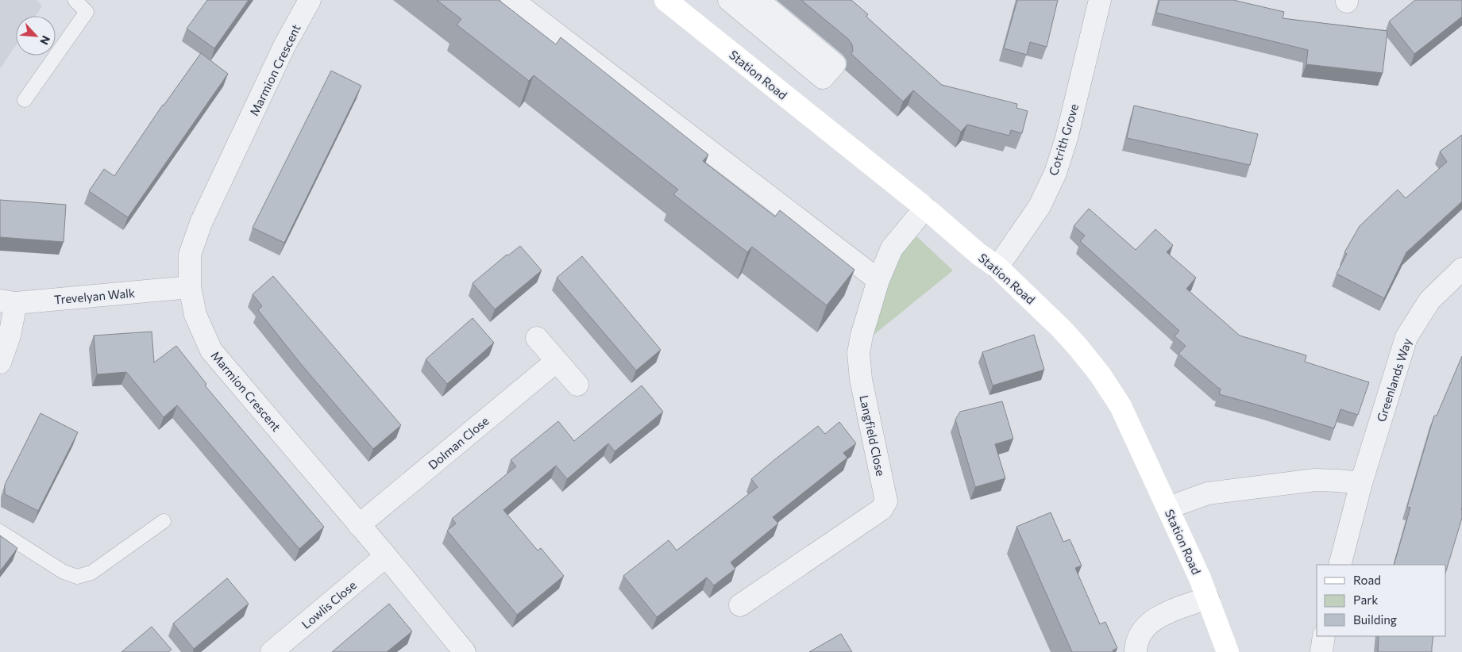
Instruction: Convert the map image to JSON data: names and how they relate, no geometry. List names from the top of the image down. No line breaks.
{"streets":{"main road":["Station Road"],"street":["Marmion Crescent","Cotrith Grove","Trevelyan Walk","Greenlands Way","Langfield Close","Dolman Close","Lowlis Close"]},"crossings":[["Marmion Crescent","Trevelyan Walk"],["Marmion Crescent","Dolman Close"],["Marmion Crescent","Lowlis Close"],["Station Road","Cotrith Grove"],["Station Road","Langfield Close"]],"legend":["Road","Park","Building"],"north":"bottom right"}
